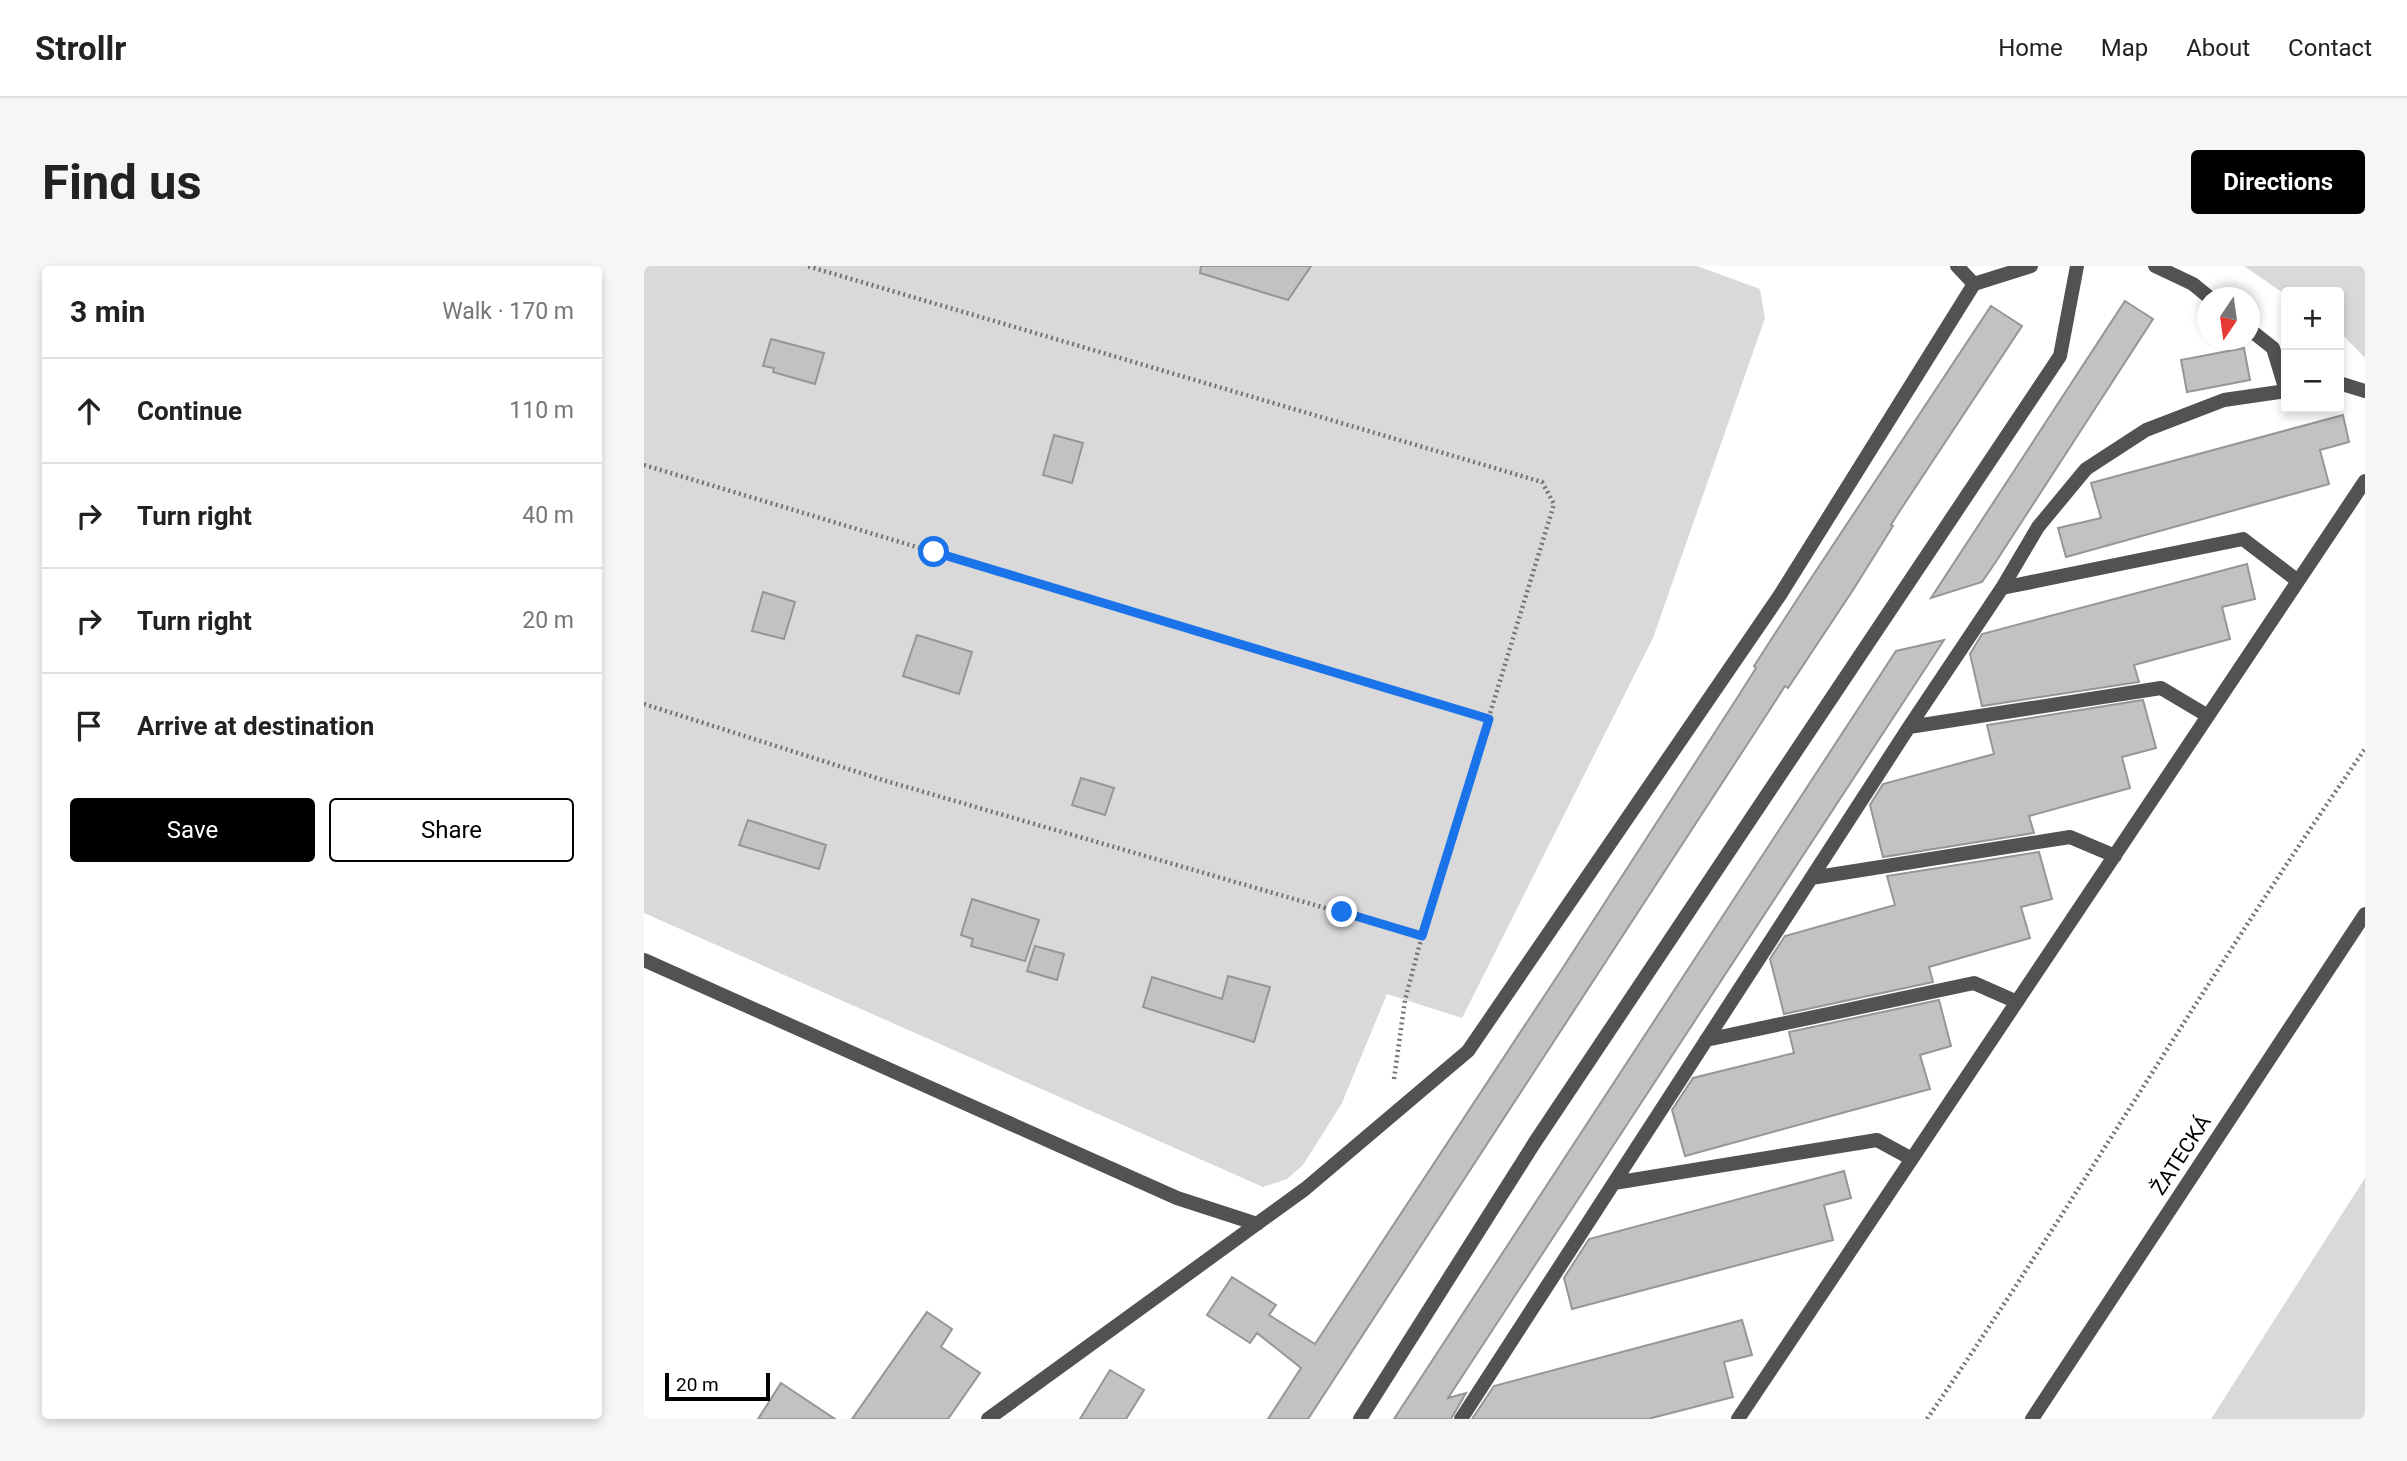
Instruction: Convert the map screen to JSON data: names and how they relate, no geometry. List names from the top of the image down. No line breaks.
{"streets":{"street":["ŽATECKÁ"]},"scale_bar":"20 m","north":"bottom","page":{"header":"Strollr","nav":["Home","Map","About","Contact"],"buttons":["Directions",["Save","Share"]],"title":"Find us","heading":["3 min","Walk · 170 m"],"map_buttons":["+","−"],"list":[["Continue","110 m"],["Turn right","40 m"],["Turn right","20 m"],"Arrive at destination"],"scale":"20 m"}}
